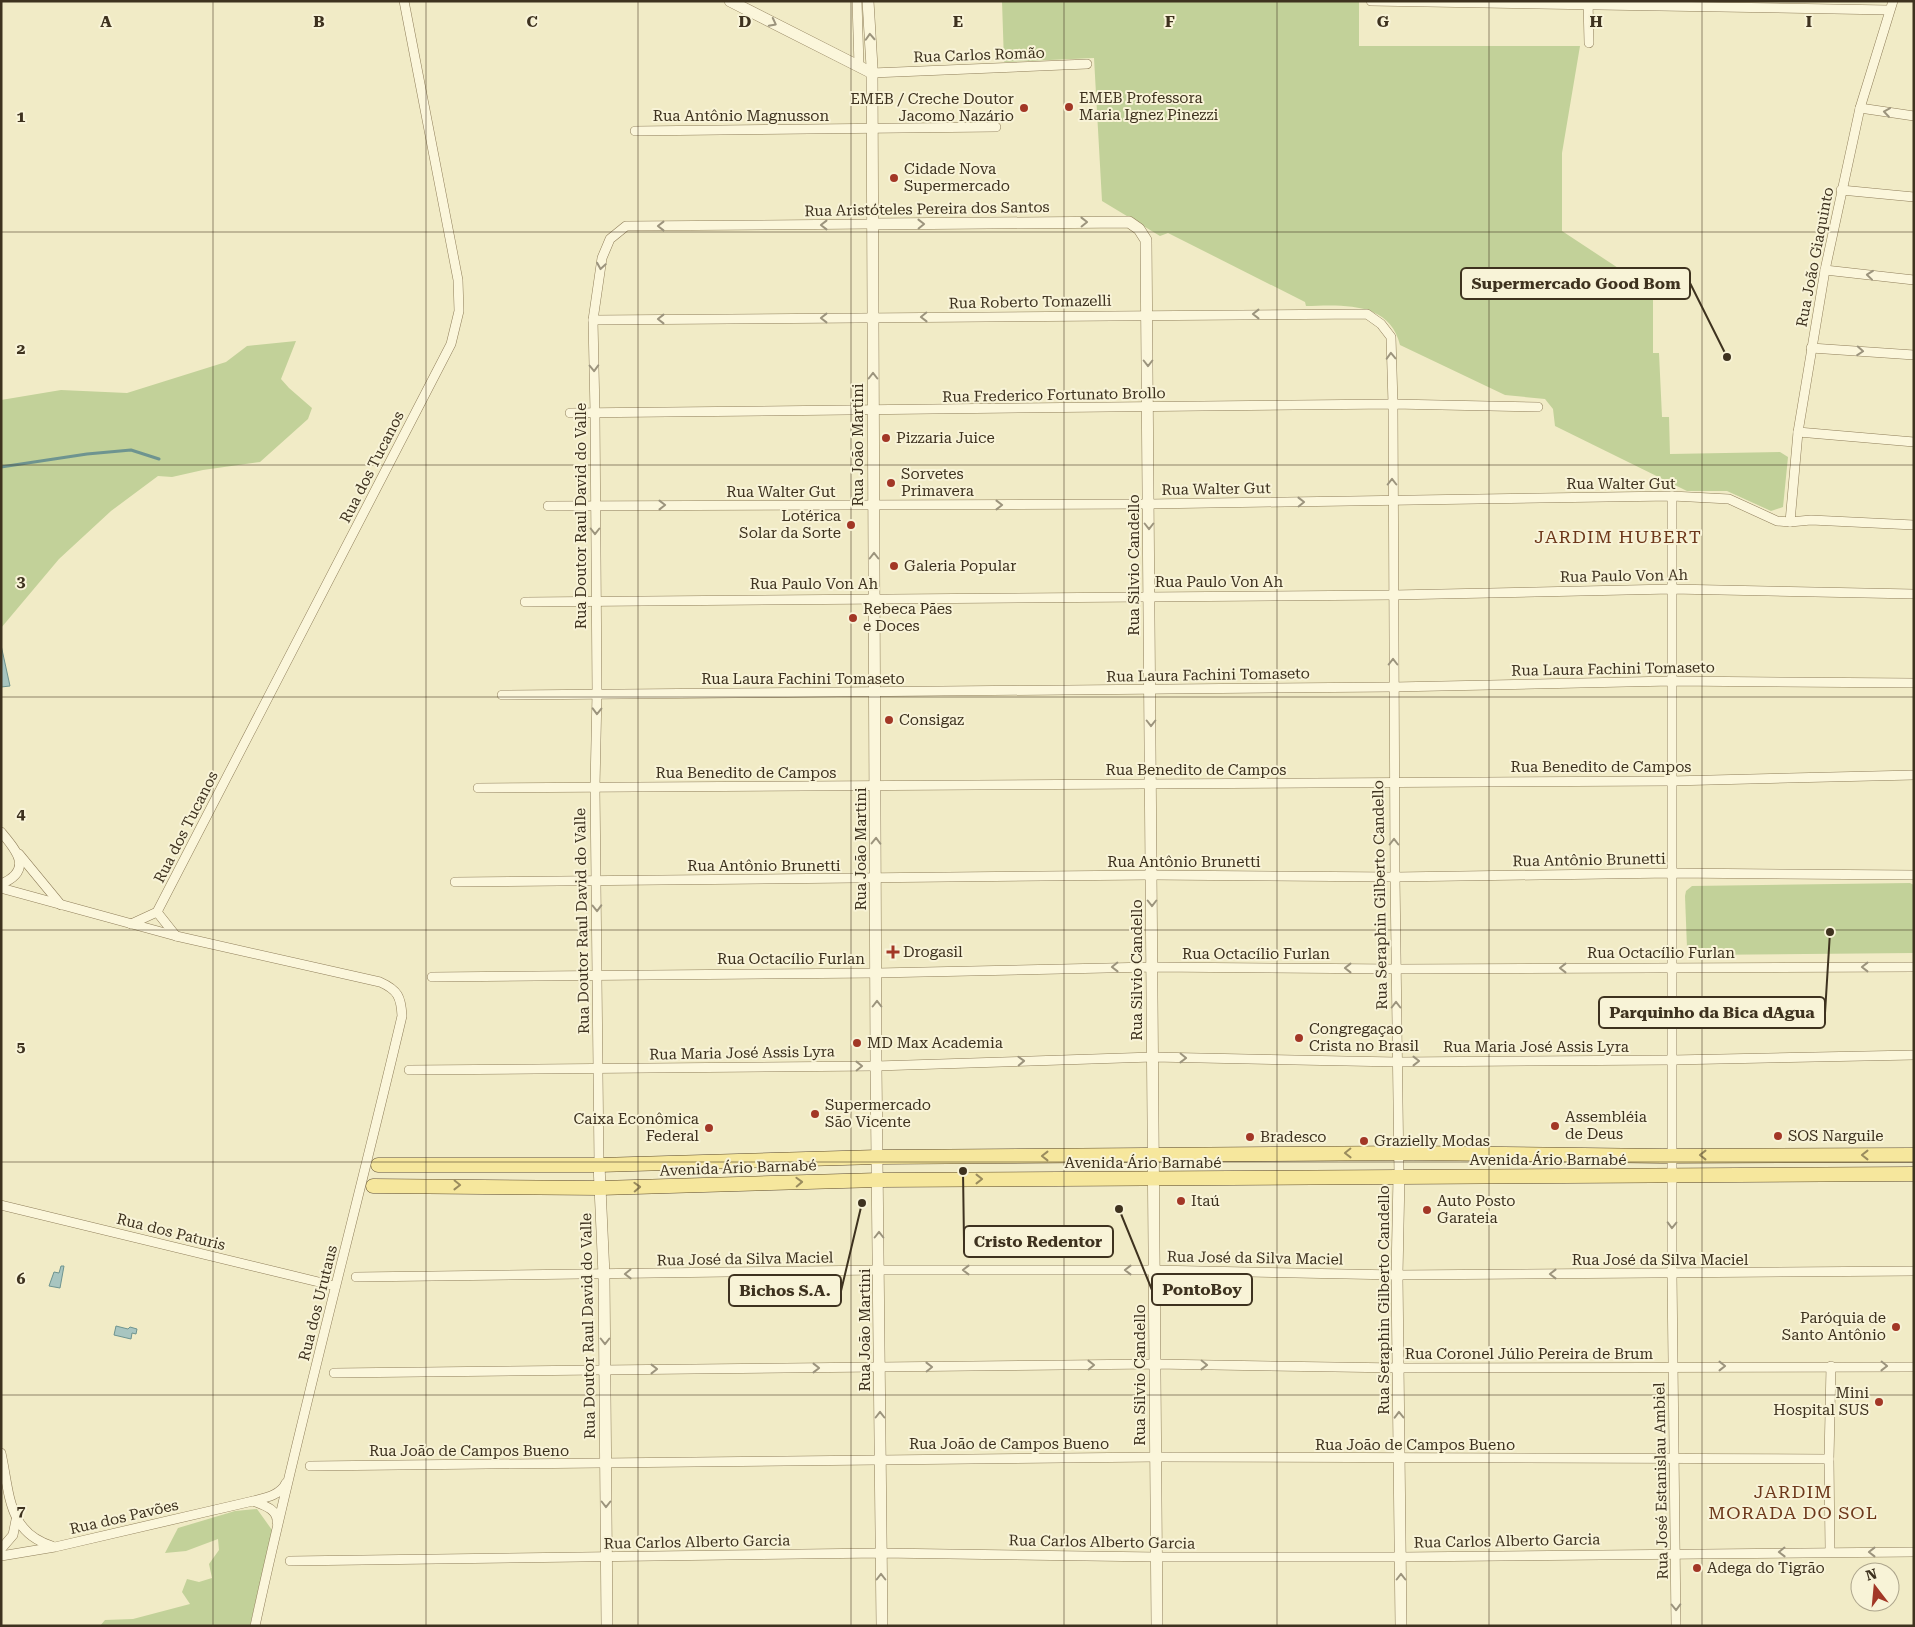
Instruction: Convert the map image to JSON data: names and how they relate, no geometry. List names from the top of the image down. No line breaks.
{"streets":{"main road":["Avenida Ário Barnabé"],"street":["Rua Carlos Romão","Rua Antônio Magnusson","Rua Aristóteles Pereira dos Santos","Rua João Giaquinto","Rua Roberto Tomazelli","Rua Frederico Fortunato Brollo","Rua João Martini","Rua dos Tucanos","Rua Walter Gut","Rua Doutor Raul David do Valle","Rua Silvio Candello","Rua Paulo Von Ah","Rua Laura Fachini Tomaseto","Rua Benedito de Campos","Rua Antônio Brunetti","Rua Seraphin Gilberto Candello","Rua Octacílio Furlan","Rua Maria José Assis Lyra","Rua dos Paturis","Rua José da Silva Maciel","Rua dos Urutaus","Rua Coronel Júlio Pereira de Brum","Rua João de Campos Bueno","Rua José Estanislau Ambiel","Rua dos Pavões","Rua Carlos Alberto Garcia"]},"crossings":[["Rua Carlos Romão","Rua João Martini"],["Rua Antônio Magnusson","Rua João Martini"],["Rua Aristóteles Pereira dos Santos","Rua Roberto Tomazelli"],["Rua Aristóteles Pereira dos Santos","Rua João Martini"],["Rua Aristóteles Pereira dos Santos","Rua Doutor Raul David do Valle"],["Rua Aristóteles Pereira dos Santos","Rua Silvio Candello"],["Rua João Giaquinto","Rua Walter Gut"],["Rua Roberto Tomazelli","Rua Frederico Fortunato Brollo"],["Rua Roberto Tomazelli","Rua João Martini"],["Rua Roberto Tomazelli","Rua Doutor Raul David do Valle"],["Rua Roberto Tomazelli","Rua Silvio Candello"],["Rua Roberto Tomazelli","Rua Seraphin Gilberto Candello"],["Rua Frederico Fortunato Brollo","Rua João Martini"],["Rua Frederico Fortunato Brollo","Rua Doutor Raul David do Valle"],["Rua Frederico Fortunato Brollo","Rua Silvio Candello"],["Rua Frederico Fortunato Brollo","Rua Seraphin Gilberto Candello"],["Rua João Martini","Rua Walter Gut"],["Rua João Martini","Rua Paulo Von Ah"],["Rua João Martini","Rua Laura Fachini Tomaseto"],["Rua João Martini","Rua Benedito de Campos"],["Rua João Martini","Rua Antônio Brunetti"],["Rua João Martini","Rua Octacílio Furlan"],["Rua João Martini","Rua Maria José Assis Lyra"],["Rua João Martini","Avenida Ário Barnabé"],["Rua João Martini","Rua José da Silva Maciel"],["Rua João Martini","Rua Coronel Júlio Pereira de Brum"],["Rua João Martini","Rua João de Campos Bueno"],["Rua João Martini","Rua Carlos Alberto Garcia"],["Rua Walter Gut","Rua Doutor Raul David do Valle"],["Rua Walter Gut","Rua Silvio Candello"],["Rua Walter Gut","Rua Seraphin Gilberto Candello"],["Rua Walter Gut","Rua José Estanislau Ambiel"],["Rua Doutor Raul David do Valle","Rua Paulo Von Ah"],["Rua Doutor Raul David do Valle","Rua Laura Fachini Tomaseto"],["Rua Doutor Raul David do Valle","Rua Benedito de Campos"],["Rua Doutor Raul David do Valle","Rua Antônio Brunetti"],["Rua Doutor Raul David do Valle","Rua Octacílio Furlan"],["Rua Doutor Raul David do Valle","Rua Maria José Assis Lyra"],["Rua Doutor Raul David do Valle","Avenida Ário Barnabé"],["Rua Doutor Raul David do Valle","Rua José da Silva Maciel"],["Rua Doutor Raul David do Valle","Rua Coronel Júlio Pereira de Brum"],["Rua Doutor Raul David do Valle","Rua João de Campos Bueno"],["Rua Doutor Raul David do Valle","Rua Carlos Alberto Garcia"],["Rua Silvio Candello","Rua Paulo Von Ah"],["Rua Silvio Candello","Rua Laura Fachini Tomaseto"],["Rua Silvio Candello","Rua Benedito de Campos"],["Rua Silvio Candello","Rua Antônio Brunetti"],["Rua Silvio Candello","Rua Octacílio Furlan"],["Rua Silvio Candello","Rua Maria José Assis Lyra"],["Rua Silvio Candello","Avenida Ário Barnabé"],["Rua Silvio Candello","Rua José da Silva Maciel"],["Rua Silvio Candello","Rua Coronel Júlio Pereira de Brum"],["Rua Silvio Candello","Rua João de Campos Bueno"],["Rua Silvio Candello","Rua Carlos Alberto Garcia"],["Rua Paulo Von Ah","Rua Seraphin Gilberto Candello"],["Rua Paulo Von Ah","Rua José Estanislau Ambiel"],["Rua Laura Fachini Tomaseto","Rua Seraphin Gilberto Candello"],["Rua Laura Fachini Tomaseto","Rua José Estanislau Ambiel"],["Rua Benedito de Campos","Rua Seraphin Gilberto Candello"],["Rua Benedito de Campos","Rua José Estanislau Ambiel"],["Rua Antônio Brunetti","Rua Seraphin Gilberto Candello"],["Rua Antônio Brunetti","Rua José Estanislau Ambiel"],["Rua Seraphin Gilberto Candello","Rua Octacílio Furlan"],["Rua Seraphin Gilberto Candello","Rua Maria José Assis Lyra"],["Rua Seraphin Gilberto Candello","Avenida Ário Barnabé"],["Rua Seraphin Gilberto Candello","Rua José da Silva Maciel"],["Rua Seraphin Gilberto Candello","Rua Coronel Júlio Pereira de Brum"],["Rua Seraphin Gilberto Candello","Rua João de Campos Bueno"],["Rua Seraphin Gilberto Candello","Rua Carlos Alberto Garcia"],["Rua Octacílio Furlan","Rua José Estanislau Ambiel"],["Rua Maria José Assis Lyra","Rua José Estanislau Ambiel"],["Avenida Ário Barnabé","Rua José Estanislau Ambiel"],["Rua dos Paturis","Rua dos Urutaus"],["Rua José da Silva Maciel","Rua José Estanislau Ambiel"],["Rua dos Urutaus","Rua dos Pavões"],["Rua Coronel Júlio Pereira de Brum","Rua José Estanislau Ambiel"],["Rua João de Campos Bueno","Rua José Estanislau Ambiel"],["Rua José Estanislau Ambiel","Rua Carlos Alberto Garcia"]],"one_way":["Rua Roberto Tomazelli","Rua João Martini","Rua Walter Gut","Rua Doutor Raul David do Valle","Rua Seraphin Gilberto Candello","Rua Octacílio Furlan","Rua Maria José Assis Lyra","Rua José da Silva Maciel","Rua Coronel Júlio Pereira de Brum"],"districts":["JARDIM HUBERT","JARDIM MORADA DO SOL"],"places":{"other":["EMEB Professora Maria Ignez Pinezzi","EMEB / Creche Doutor Jacomo Nazário","Cidade Nova Supermercado","Supermercado Good Bom","Pizzaria Juice","Sorvetes Primavera","Lotérica Solar da Sorte","Galeria Popular","Rebeca Pães e Doces","Consigaz","Parquinho da Bica dAgua","Congregaçao Crista no Brasil","MD Max Academia","Supermercado São Vicente","Assembléia de Deus","Caixa Econômica Federal","SOS Narguile","Bradesco","Grazielly Modas","Cristo Redentor","Itaú","Bichos S.A.","PontoBoy","Auto Posto Garateia","Paróquia de Santo Antônio","Mini Hospital SUS","Adega do Tigrão"],"health":["Drogasil"]},"north":"top","grid":{"columns":["A","B","C","D","E","F","G","H","I"],"rows":["1","2","3","4","5","6","7"]}}
